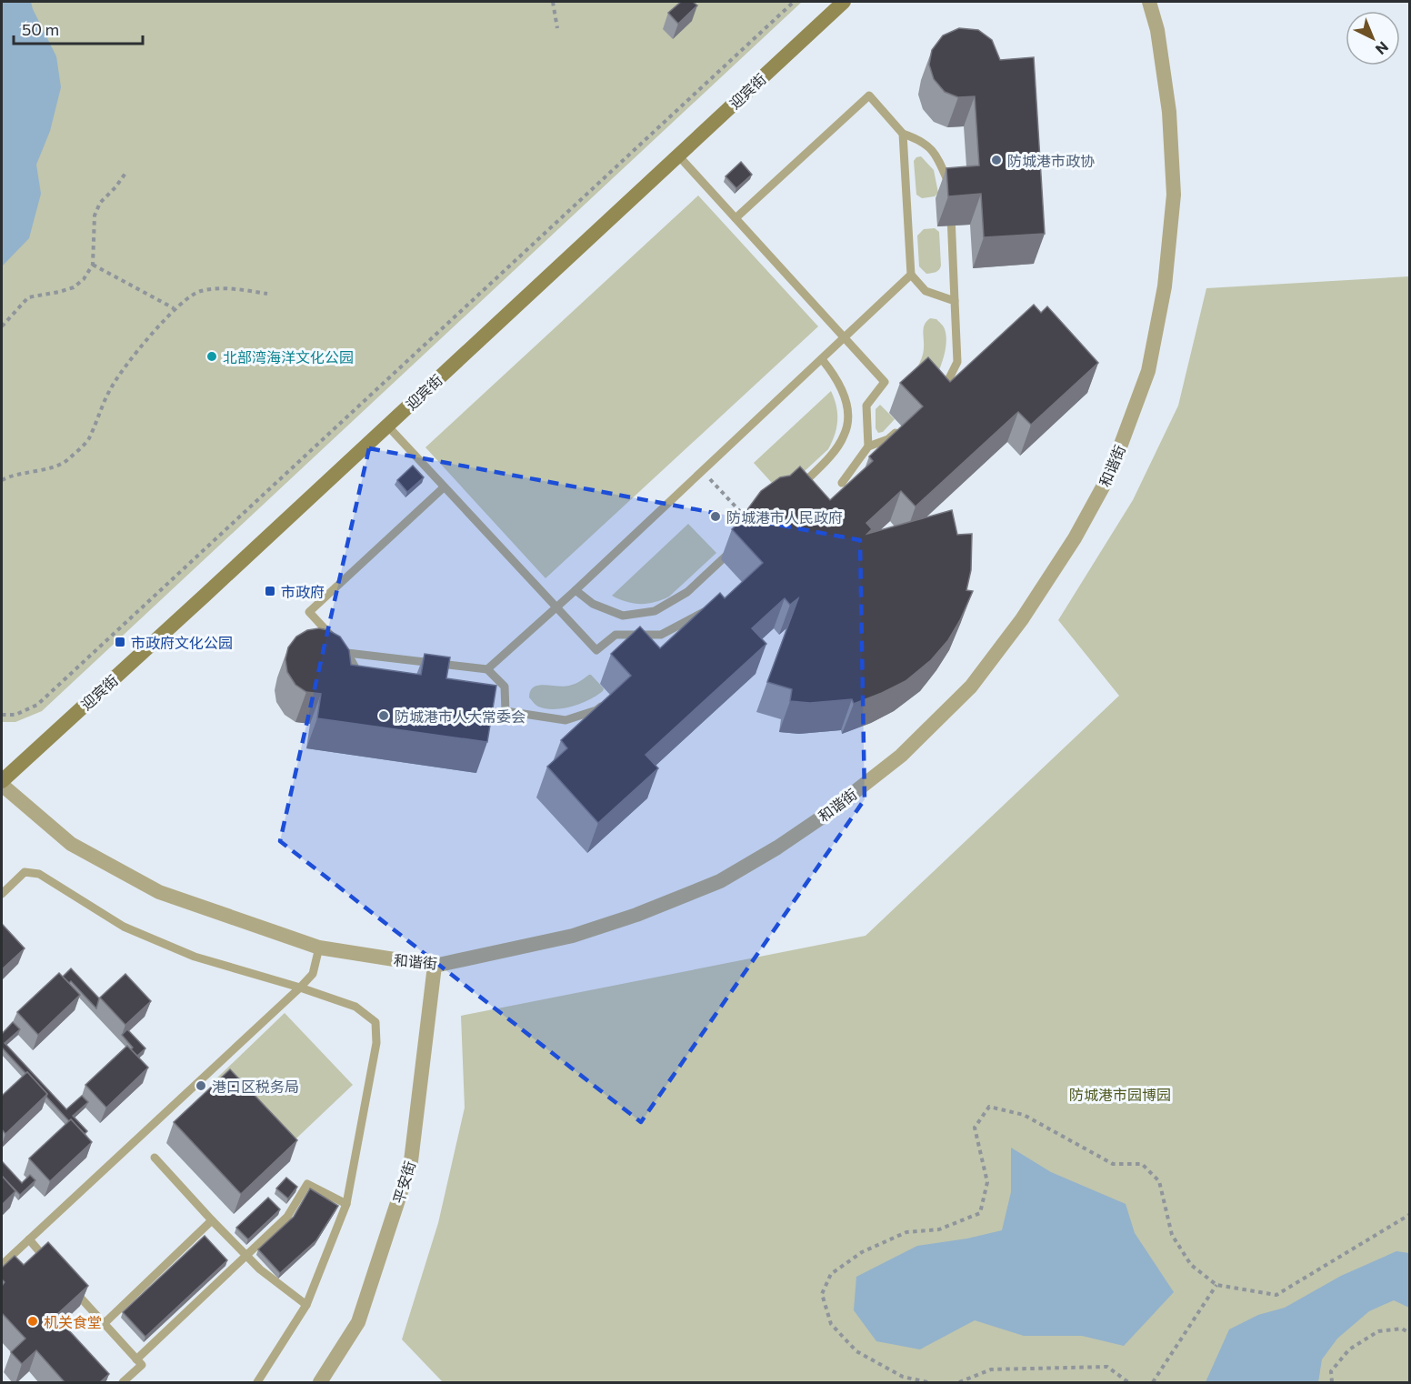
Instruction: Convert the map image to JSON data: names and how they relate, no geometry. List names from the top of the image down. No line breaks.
{"streets":{"main road":["迎宾街"],"street":["和谐街","平安街"]},"crossings":[["迎宾街","和谐街"],["和谐街","平安街"]],"parks":["防城港市园博园"],"places":{"other":["防城港市政协","北部湾海洋文化公园","防城港市人民政府","防城港市人大常委会","港口区税务局","机关食堂"],"transit":["市政府","市政府文化公园"]},"scale_bar":"50 m","north":"bottom right"}
